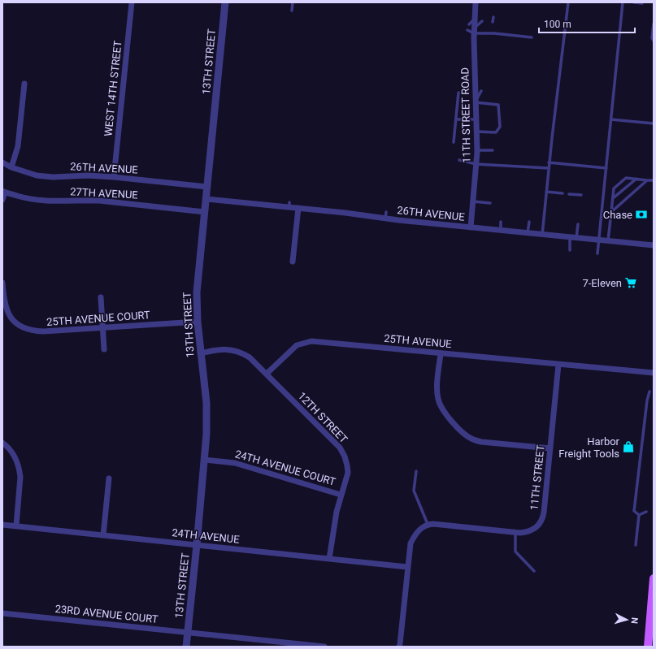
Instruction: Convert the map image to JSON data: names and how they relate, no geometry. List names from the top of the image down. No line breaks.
{"streets":{"street":["13TH STREET","WEST 14TH STREET","11TH STREET ROAD","26TH AVENUE","27TH AVENUE","25TH AVENUE COURT","25TH AVENUE","12TH STREET","24TH AVENUE COURT","11TH STREET","24TH AVENUE","23RD AVENUE COURT"]},"crossings":[["13TH STREET","26TH AVENUE"],["13TH STREET","27TH AVENUE"],["13TH STREET","25TH AVENUE COURT"],["13TH STREET","24TH AVENUE COURT"],["13TH STREET","24TH AVENUE"],["13TH STREET","23RD AVENUE COURT"],["WEST 14TH STREET","26TH AVENUE"],["11TH STREET ROAD","26TH AVENUE"],["25TH AVENUE","12TH STREET"],["25TH AVENUE","11TH STREET"],["12TH STREET","24TH AVENUE COURT"],["12TH STREET","24TH AVENUE"]],"places":{"bank":["Chase"],"supermarket":["7-Eleven"],"shop":["Harbor Freight Tools"]},"scale_bar":"100 m","north":"right"}
